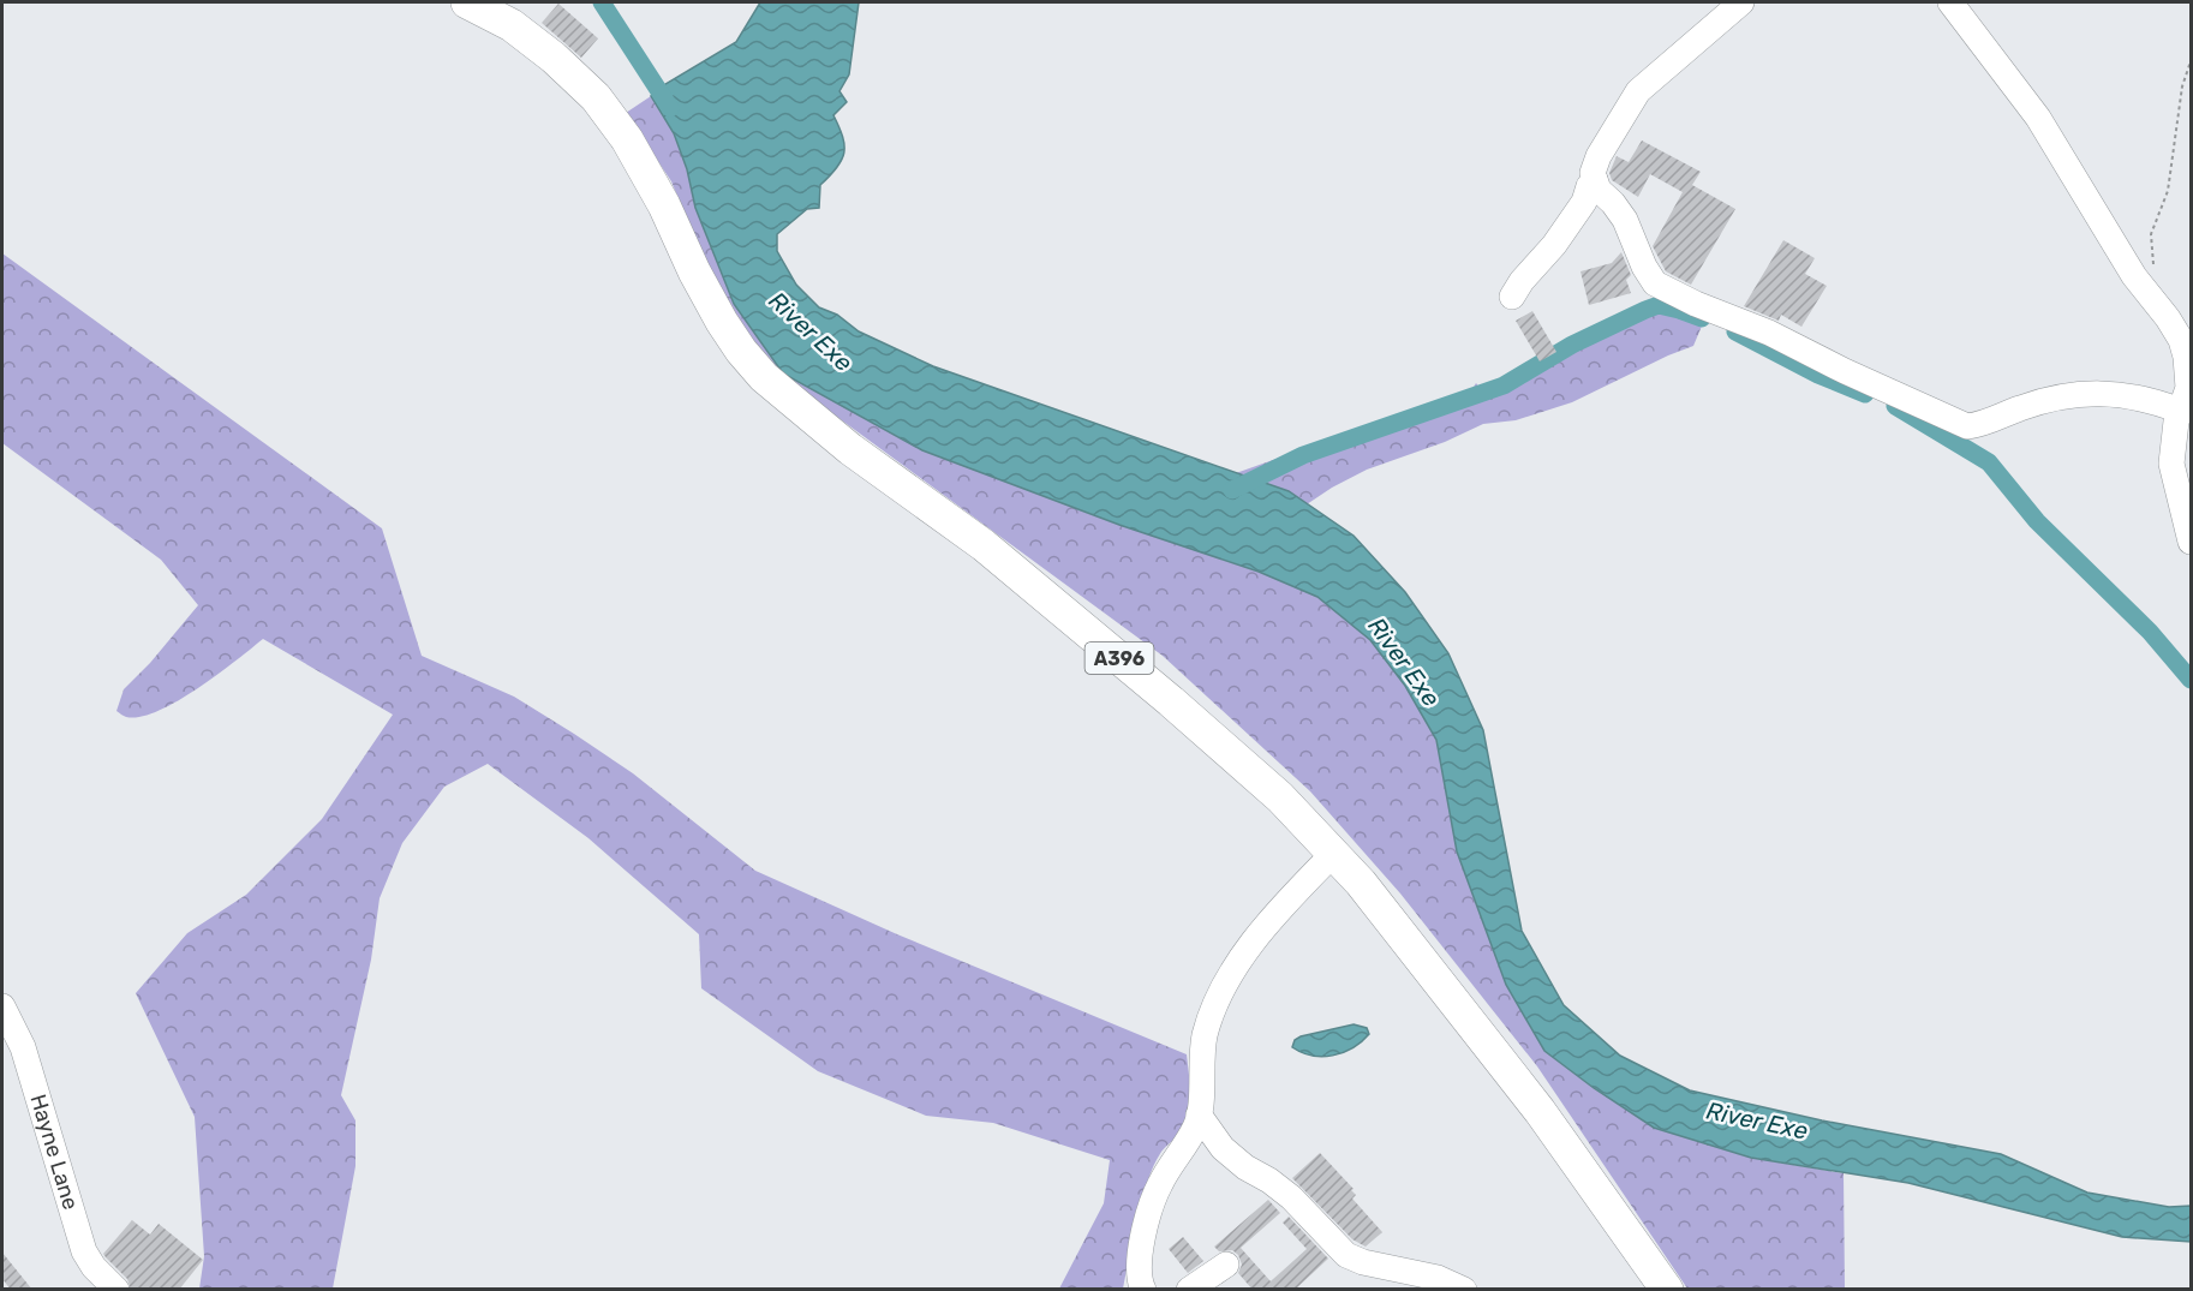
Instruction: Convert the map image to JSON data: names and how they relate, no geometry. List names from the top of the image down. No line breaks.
{"streets":{"main road":["A396"],"street":["Hayne Lane"]},"water":["River Exe"]}
